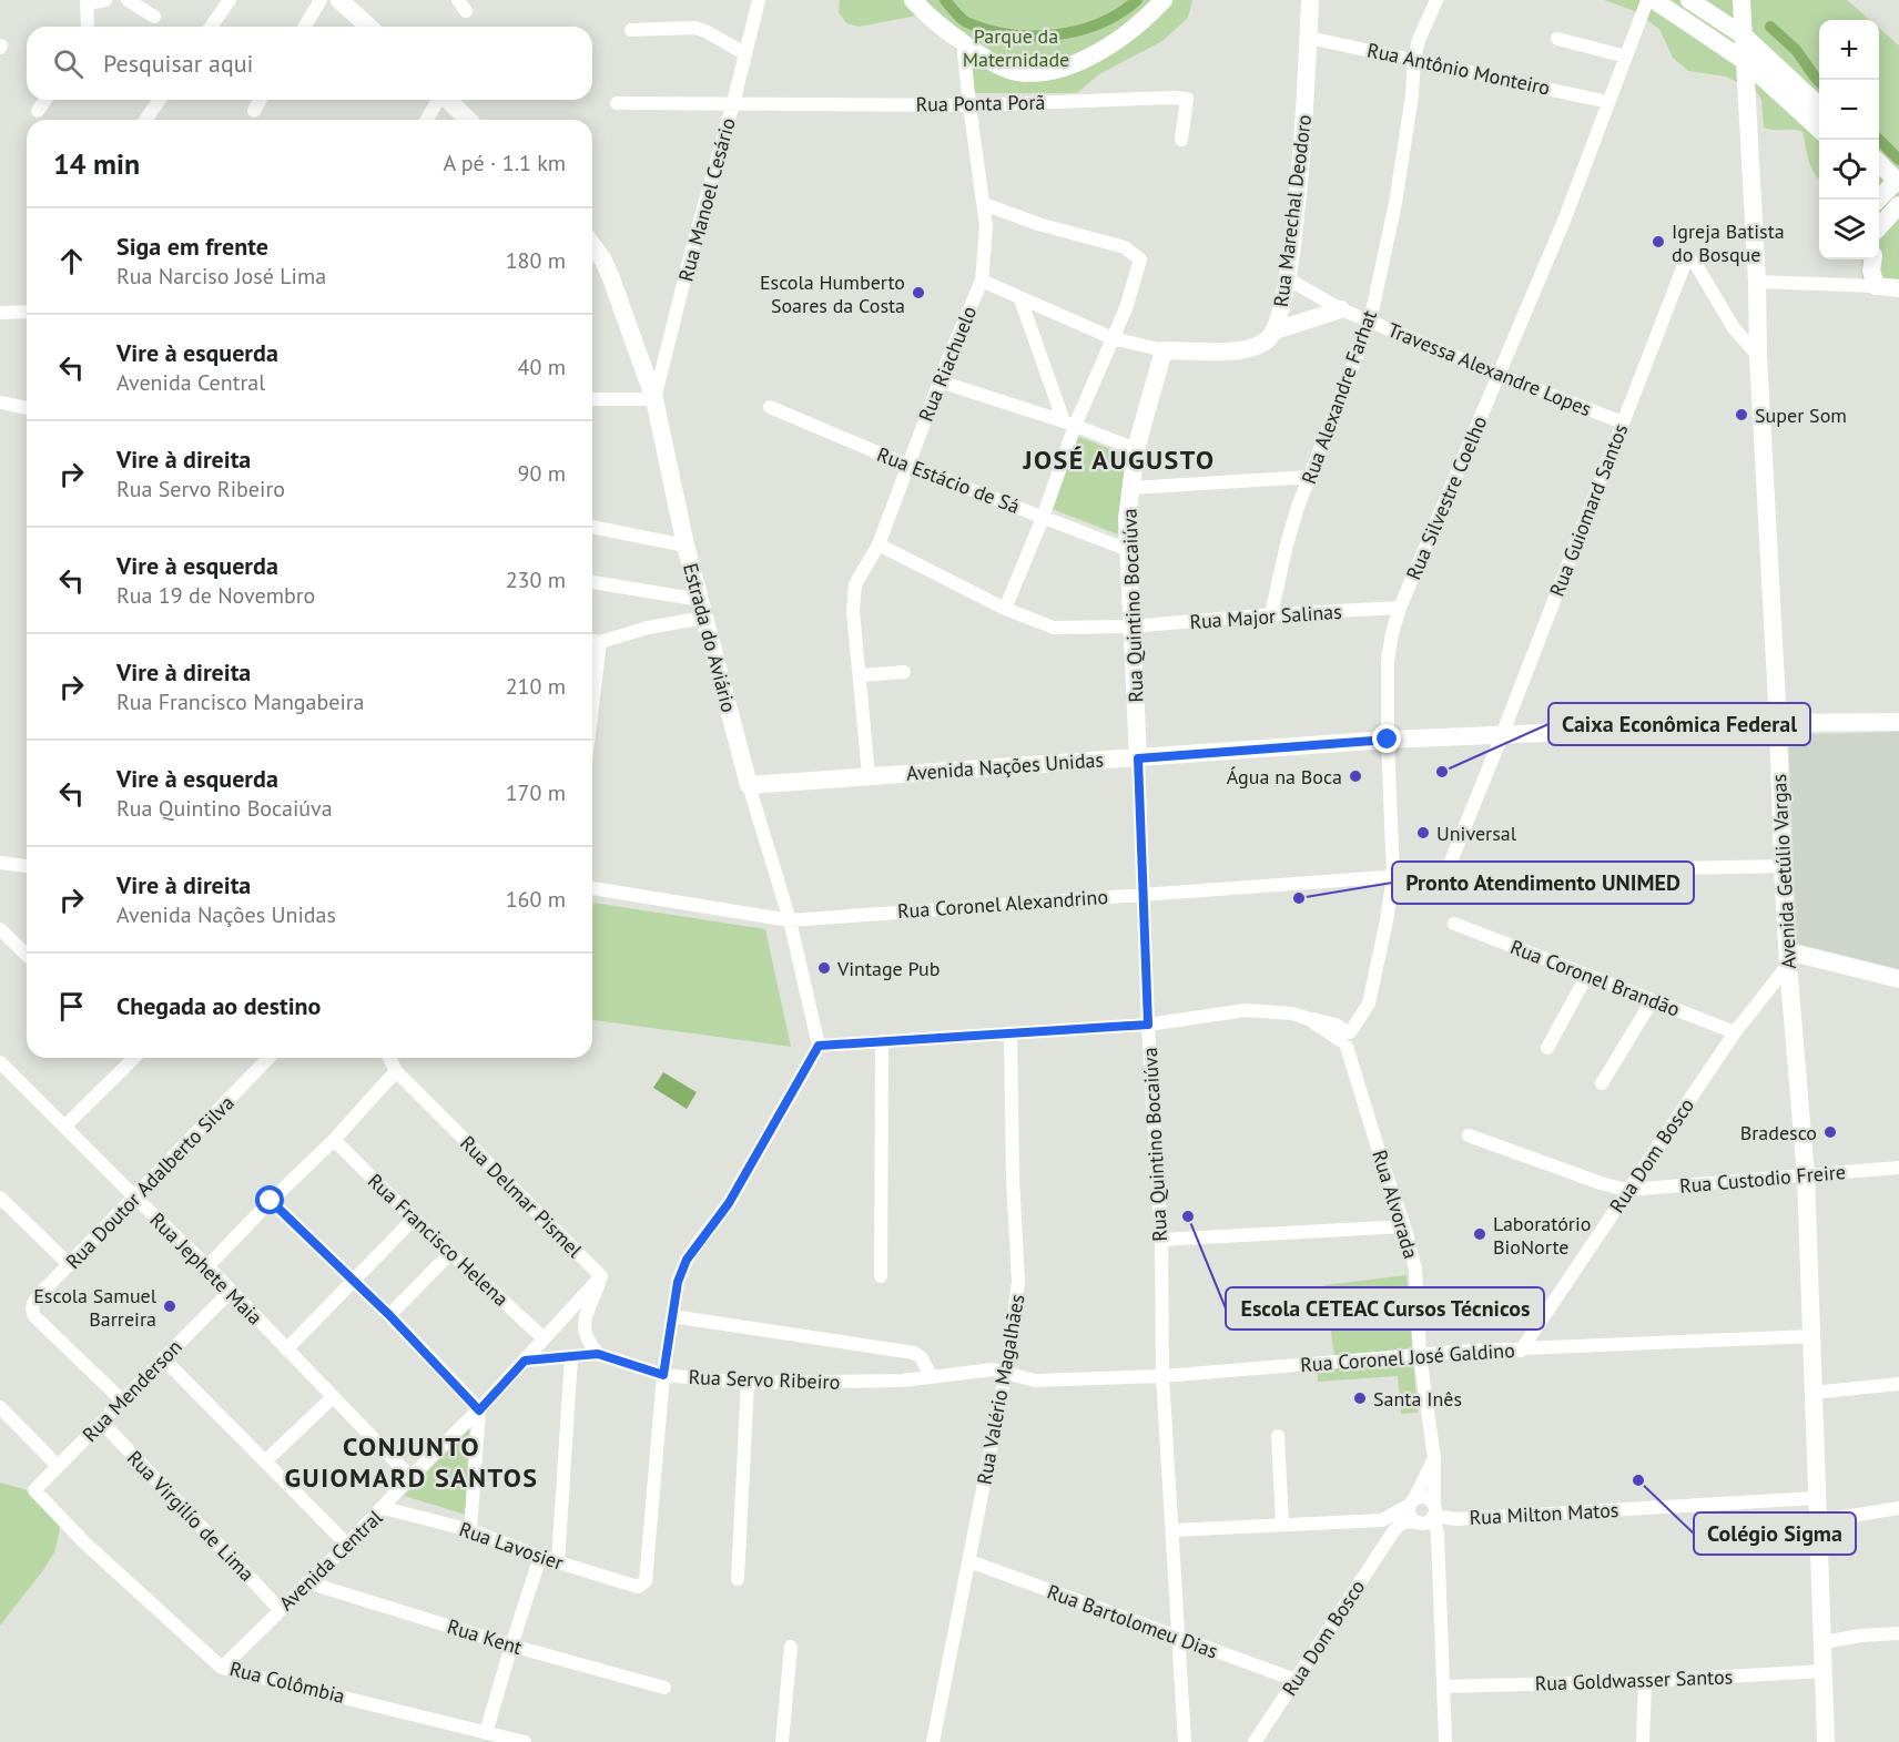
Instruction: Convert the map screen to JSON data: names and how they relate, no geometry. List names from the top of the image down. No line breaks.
{"streets":{"street":["Rua Antônio Monteiro","Rua Ponta Porã","Rua Manoel Cesário","Rua Marechal Deodoro","Rua Riachuelo","Travessa Alexandre Lopes","Rua Alexandre Farhat","Rua Estácio de Sá","Rua Silvestre Coelho","Rua Guiomard Santos","Rua Quintino Bocaiúva","Rua Major Salinas","Estrada do Aviário","Avenida Nações Unidas","Avenida Getúlio Vargas","Rua Coronel Alexandrino","Rua Coronel Brandão","Rua Dom Bosco","Rua Custodio Freire","Rua Doutor Adalberto Silva","Rua Delmar Pismel","Rua Alvorada","Rua Francisco Helena","Rua Jephete Maia","Rua Coronel José Galdino","Rua Servo Ribeiro","Rua Valério Magalhães","Rua Menderson","Rua Milton Matos","Rua Virgilío de Lima","Rua Lavosier","Avenida Central","Rua Bartolomeu Dias","Rua Kent","Rua Goldwasser Santos","Rua Colômbia"]},"crossings":[["Rua Antônio Monteiro","Rua Marechal Deodoro"],["Rua Antônio Monteiro","Rua Alexandre Farhat"],["Rua Antônio Monteiro","Rua Silvestre Coelho"],["Rua Ponta Porã","Rua Manoel Cesário"],["Rua Ponta Porã","Rua Riachuelo"],["Rua Manoel Cesário","Estrada do Aviário"],["Rua Marechal Deodoro","Rua Riachuelo"],["Rua Marechal Deodoro","Travessa Alexandre Lopes"],["Rua Marechal Deodoro","Rua Quintino Bocaiúva"],["Rua Riachuelo","Rua Estácio de Sá"],["Rua Riachuelo","Rua Major Salinas"],["Rua Riachuelo","Avenida Nações Unidas"],["Travessa Alexandre Lopes","Rua Alexandre Farhat"],["Travessa Alexandre Lopes","Rua Silvestre Coelho"],["Travessa Alexandre Lopes","Rua Guiomard Santos"],["Rua Alexandre Farhat","Rua Major Salinas"],["Rua Estácio de Sá","Rua Quintino Bocaiúva"],["Rua Silvestre Coelho","Rua Major Salinas"],["Rua Silvestre Coelho","Avenida Nações Unidas"],["Rua Silvestre Coelho","Rua Coronel Alexandrino"],["Rua Silvestre Coelho","Rua Alvorada"],["Rua Guiomard Santos","Avenida Nações Unidas"],["Rua Guiomard Santos","Avenida Getúlio Vargas"],["Rua Guiomard Santos","Rua Coronel Alexandrino"],["Rua Quintino Bocaiúva","Rua Major Salinas"],["Rua Quintino Bocaiúva","Avenida Nações Unidas"],["Rua Quintino Bocaiúva","Rua Coronel Alexandrino"],["Rua Quintino Bocaiúva","Rua Coronel José Galdino"],["Rua Quintino Bocaiúva","Rua Bartolomeu Dias"],["Estrada do Aviário","Avenida Nações Unidas"],["Estrada do Aviário","Rua Coronel Alexandrino"],["Avenida Nações Unidas","Avenida Getúlio Vargas"],["Avenida Getúlio Vargas","Rua Coronel Alexandrino"],["Avenida Getúlio Vargas","Rua Dom Bosco"],["Avenida Getúlio Vargas","Rua Custodio Freire"],["Avenida Getúlio Vargas","Rua Coronel José Galdino"],["Avenida Getúlio Vargas","Rua Milton Matos"],["Avenida Getúlio Vargas","Rua Goldwasser Santos"],["Rua Coronel Brandão","Rua Dom Bosco"],["Rua Dom Bosco","Rua Custodio Freire"],["Rua Dom Bosco","Rua Coronel José Galdino"],["Rua Dom Bosco","Rua Bartolomeu Dias"],["Rua Doutor Adalberto Silva","Rua Jephete Maia"],["Rua Doutor Adalberto Silva","Rua Menderson"],["Rua Delmar Pismel","Avenida Central"],["Rua Alvorada","Rua Coronel José Galdino"],["Rua Alvorada","Rua Milton Matos"],["Rua Francisco Helena","Avenida Central"],["Rua Jephete Maia","Rua Menderson"],["Rua Jephete Maia","Avenida Central"],["Rua Coronel José Galdino","Rua Servo Ribeiro"],["Rua Coronel José Galdino","Rua Valério Magalhães"],["Rua Servo Ribeiro","Rua Valério Magalhães"],["Rua Servo Ribeiro","Rua Lavosier"],["Rua Servo Ribeiro","Avenida Central"],["Rua Valério Magalhães","Rua Bartolomeu Dias"],["Rua Menderson","Rua Virgilío de Lima"],["Rua Menderson","Rua Colômbia"],["Rua Virgilío de Lima","Avenida Central"],["Rua Lavosier","Avenida Central"],["Avenida Central","Rua Kent"],["Avenida Central","Rua Colômbia"]],"districts":["JOSÉ AUGUSTO","CONJUNTO GUIOMARD SANTOS"],"parks":["Parque da Maternidade"],"places":["Igreja Batista do Bosque","Escola Humberto Soares da Costa","Super Som","Caixa Econômica Federal","Água na Boca","Universal","Pronto Atendimento UNIMED","Vintage Pub","Bradesco","Escola CETEAC Cursos Técnicos","Laboratório BioNorte","Escola Samuel Barreira","Santa Inês","Colégio Sigma"],"page":{"map_buttons":["+","−"],"search":"Pesquisar aqui","heading":["14 min","A pé · 1.1 km"],"list":[["Siga em frente","Rua Narciso José Lima","180 m"],["Vire à esquerda","Avenida Central","40 m"],["Vire à direita","Rua Servo Ribeiro","90 m"],["Vire à esquerda","Rua 19 de Novembro","230 m"],["Vire à direita","Rua Francisco Mangabeira","210 m"],["Vire à esquerda","Rua Quintino Bocaiúva","170 m"],["Vire à direita","Avenida Nações Unidas","160 m"],"Chegada ao destino"]}}
